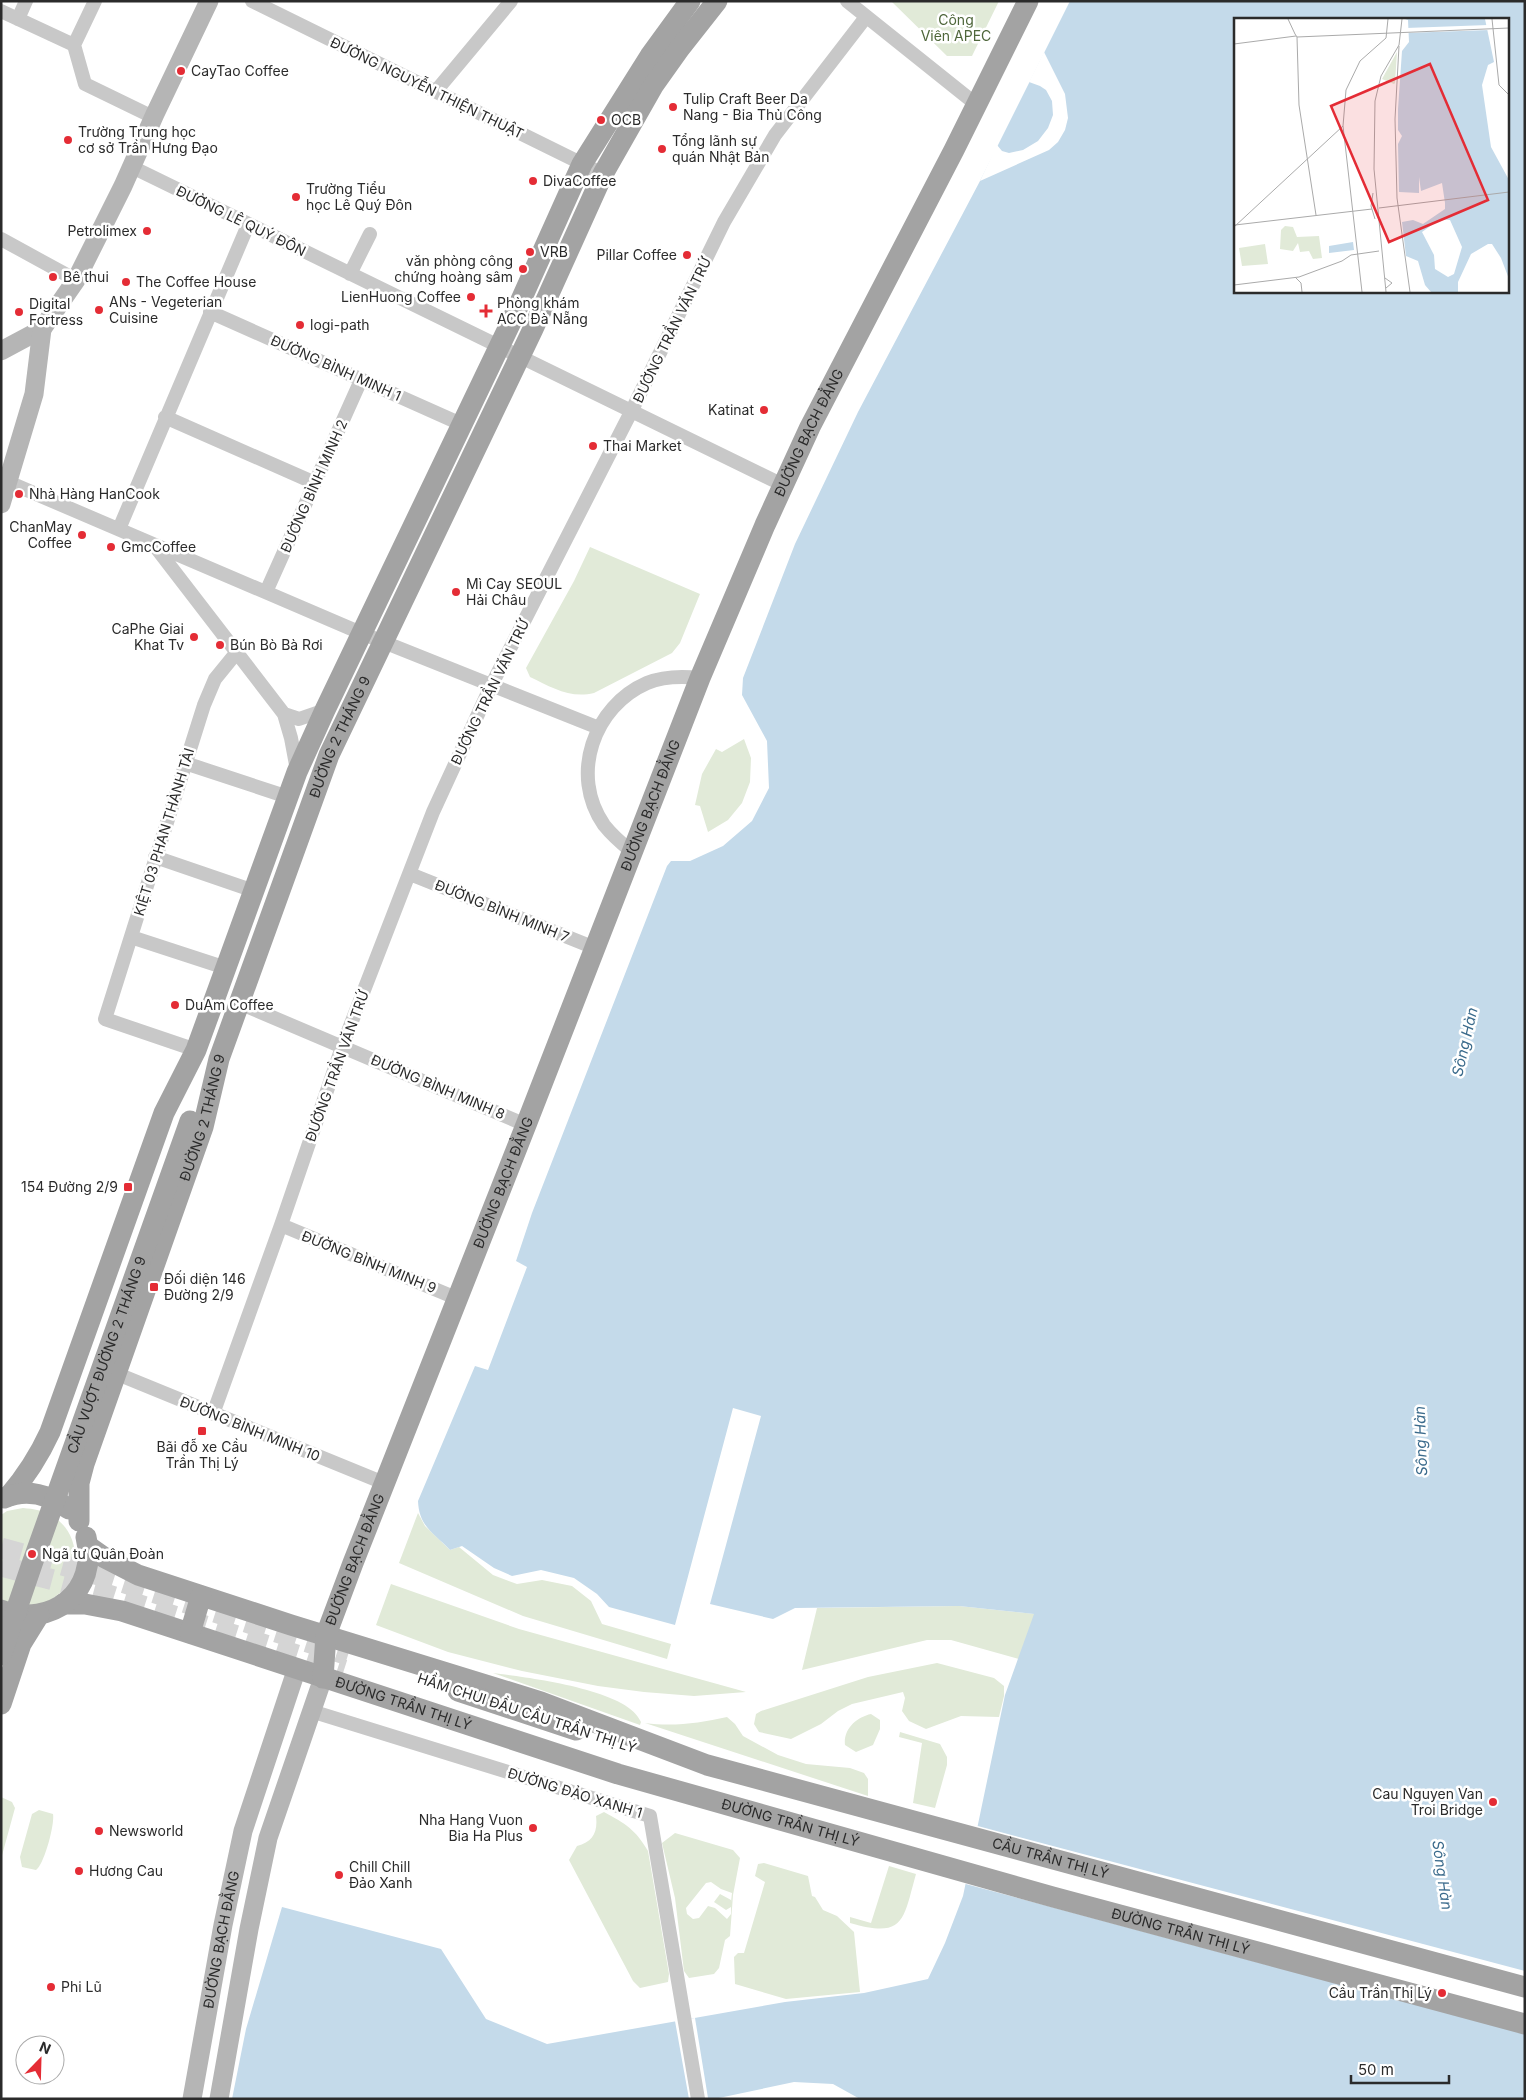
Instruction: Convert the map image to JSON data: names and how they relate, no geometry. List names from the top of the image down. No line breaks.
{"streets":{"main road":["ĐƯỜNG BẠCH ĐẰNG","ĐƯỜNG 2 THÁNG 9","CẦU VƯỢT ĐƯỜNG 2 THÁNG 9","ĐƯỜNG TRẦN THỊ LÝ","HẦM CHUI ĐẦU CẦU TRẦN THỊ LÝ","CẦU TRẦN THỊ LÝ"],"street":["ĐƯỜNG NGUYỄN THIỆN THUẬT","ĐƯỜNG LÊ QUÝ ĐÔN","ĐƯỜNG TRẦN VĂN TRỨ","ĐƯỜNG BÌNH MINH 1","ĐƯỜNG BÌNH MINH 2","KIỆT 03 PHAN THÀNH TÀI","ĐƯỜNG BÌNH MINH 7","ĐƯỜNG BÌNH MINH 8","ĐƯỜNG BÌNH MINH 9","ĐƯỜNG BÌNH MINH 10","ĐƯỜNG ĐẢO XANH 1"]},"crossings":[["ĐƯỜNG NGUYỄN THIỆN THUẬT","ĐƯỜNG 2 THÁNG 9"],["ĐƯỜNG LÊ QUÝ ĐÔN","ĐƯỜNG TRẦN VĂN TRỨ"],["ĐƯỜNG LÊ QUÝ ĐÔN","ĐƯỜNG BẠCH ĐẰNG"],["ĐƯỜNG LÊ QUÝ ĐÔN","ĐƯỜNG 2 THÁNG 9"],["ĐƯỜNG TRẦN VĂN TRỨ","ĐƯỜNG BÌNH MINH 7"],["ĐƯỜNG TRẦN VĂN TRỨ","ĐƯỜNG BÌNH MINH 8"],["ĐƯỜNG TRẦN VĂN TRỨ","ĐƯỜNG BÌNH MINH 9"],["ĐƯỜNG TRẦN VĂN TRỨ","ĐƯỜNG BÌNH MINH 10"],["ĐƯỜNG BÌNH MINH 1","ĐƯỜNG BÌNH MINH 2"],["ĐƯỜNG BÌNH MINH 1","ĐƯỜNG 2 THÁNG 9"],["ĐƯỜNG BẠCH ĐẰNG","ĐƯỜNG BÌNH MINH 7"],["ĐƯỜNG BẠCH ĐẰNG","ĐƯỜNG BÌNH MINH 8"],["ĐƯỜNG BẠCH ĐẰNG","ĐƯỜNG BÌNH MINH 9"],["ĐƯỜNG BẠCH ĐẰNG","ĐƯỜNG BÌNH MINH 10"],["ĐƯỜNG BẠCH ĐẰNG","ĐƯỜNG TRẦN THỊ LÝ"],["ĐƯỜNG BẠCH ĐẰNG","ĐƯỜNG ĐẢO XANH 1"],["ĐƯỜNG 2 THÁNG 9","KIỆT 03 PHAN THÀNH TÀI"],["ĐƯỜNG 2 THÁNG 9","ĐƯỜNG BÌNH MINH 8"],["ĐƯỜNG 2 THÁNG 9","CẦU VƯỢT ĐƯỜNG 2 THÁNG 9"],["ĐƯỜNG 2 THÁNG 9","ĐƯỜNG BÌNH MINH 10"],["KIỆT 03 PHAN THÀNH TÀI","CẦU VƯỢT ĐƯỜNG 2 THÁNG 9"],["ĐƯỜNG TRẦN THỊ LÝ","HẦM CHUI ĐẦU CẦU TRẦN THỊ LÝ"],["HẦM CHUI ĐẦU CẦU TRẦN THỊ LÝ","CẦU TRẦN THỊ LÝ"]],"water":["Sông Hàn"],"parks":["Công Viên APEC"],"places":{"other":["CayTao Coffee","Tulip Craft Beer Da Nang - Bia Thủ Công","OCB","Trường Trung học cơ sở Trần Hưng Đạo","Tổng lãnh sự quán Nhật Bản","DivaCoffee","Trường Tiểu học Lê Quý Đôn","Petrolimex","VRB","Pillar Coffee","văn phòng công chứng hoàng sâm","Bê thui","The Coffee House","LienHuong Coffee","ANs - Vegeterian Cuisine","Digital Fortress","logi-path","Katinat","Thai Market","Nhà Hàng HanCook","ChanMay Coffee","GmcCoffee","Mì Cay SEOUL Hải Châu","CaPhe Giai Khat Tv","Bún Bò Bà Rơi","DuAm Coffee","Ngã tư Quân Đoàn","Cau Nguyen Van Troi Bridge","Nha Hang Vuon Bia Ha Plus","Newsworld","Hương Cau","Chill Chill Đảo Xanh","Phi Lũ","Cầu Trần Thị Lý"],"health":["Phòng khám ACC Đà Nẵng"],"transit":["154 Đường 2/9","Đối diện 146 Đường 2/9","Bãi đỗ xe Cầu Trần Thị Lý"]},"scale_bar":"50 m","north":"top right"}
